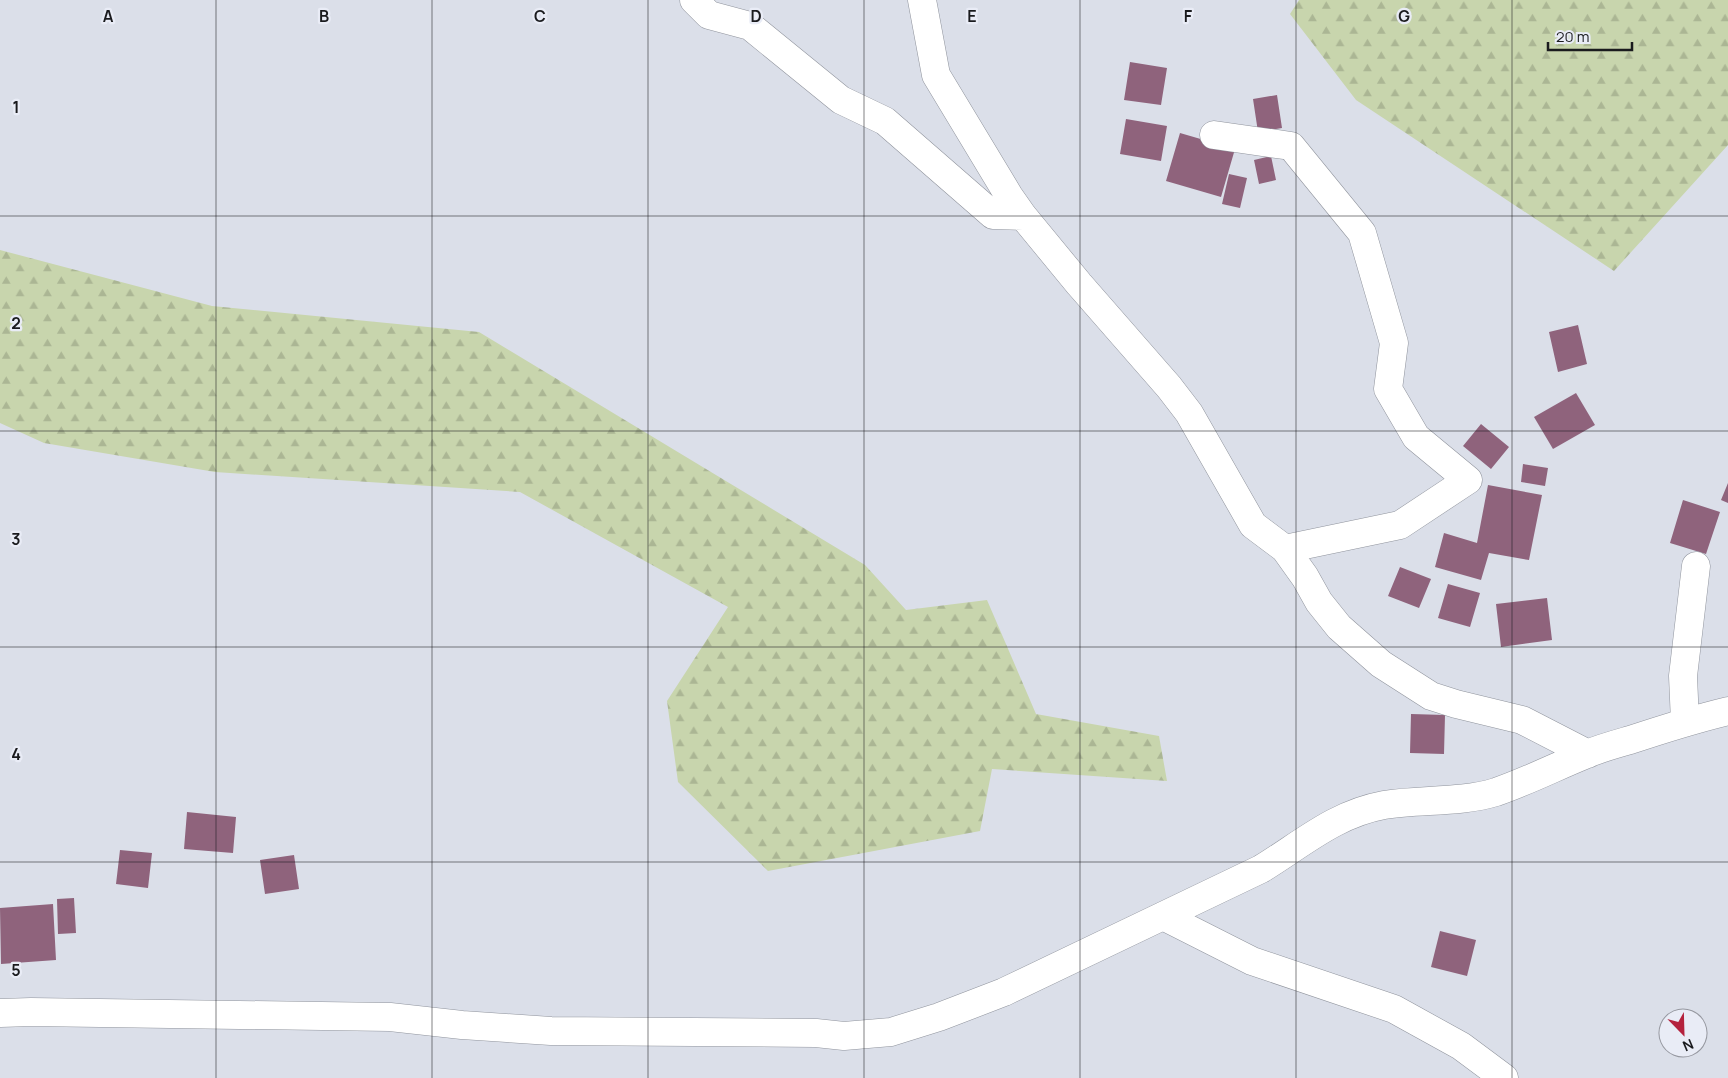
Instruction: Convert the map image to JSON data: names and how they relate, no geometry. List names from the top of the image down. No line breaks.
{"scale_bar":"20 m","north":"bottom right","grid":{"columns":["A","B","C","D","E","F","G"],"rows":["1","2","3","4","5"]}}
